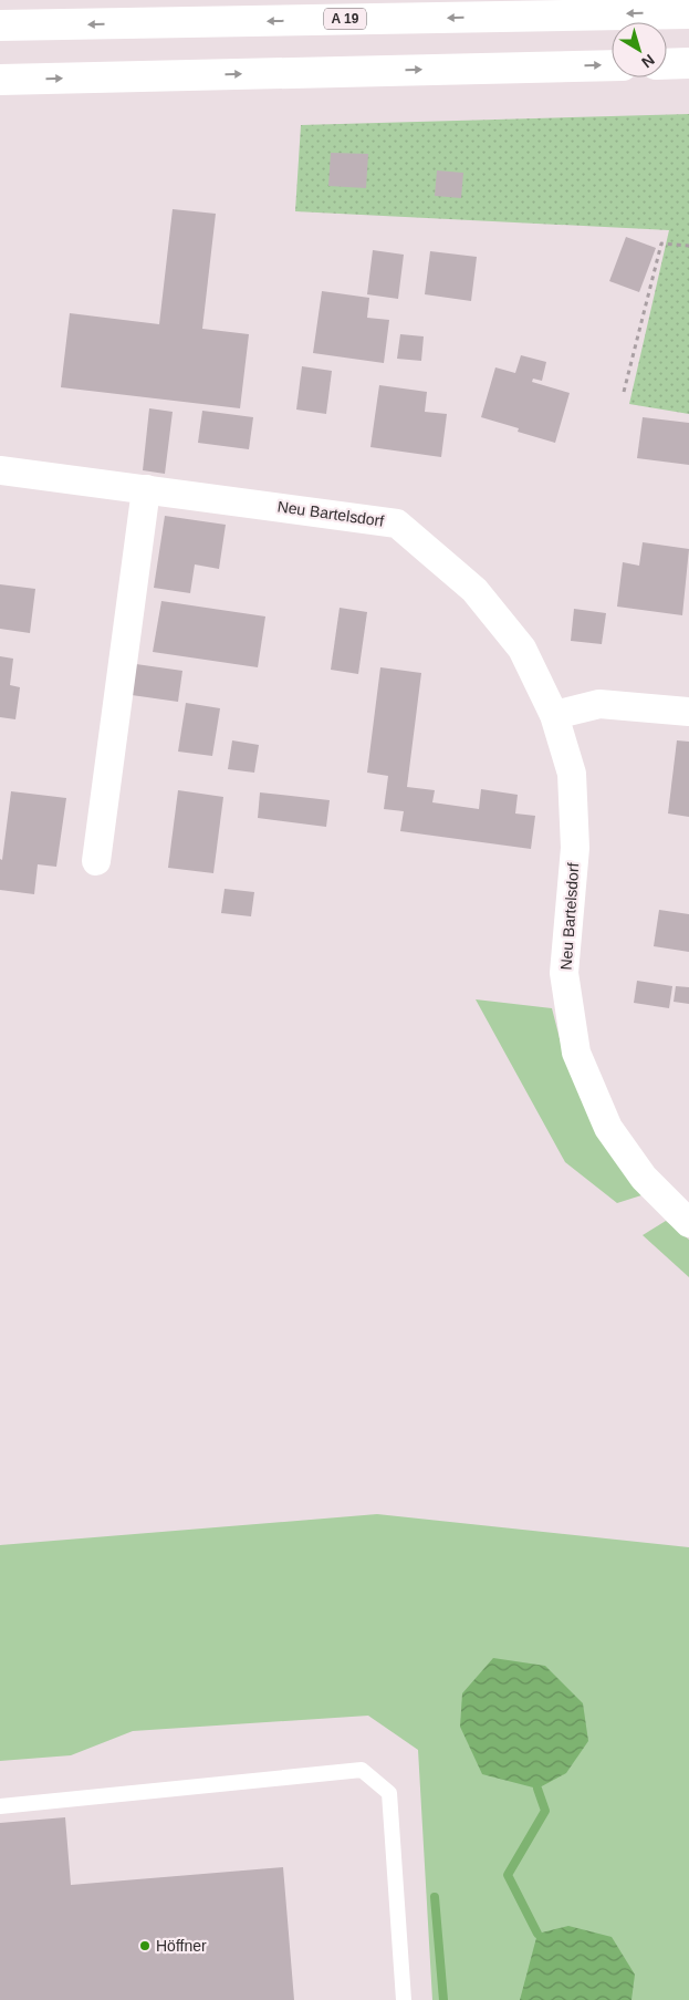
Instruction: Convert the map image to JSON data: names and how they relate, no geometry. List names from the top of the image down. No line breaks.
{"streets":{"highway":["A 19"],"street":["Neu Bartelsdorf"]},"places":["Höffner"],"north":"bottom right"}
